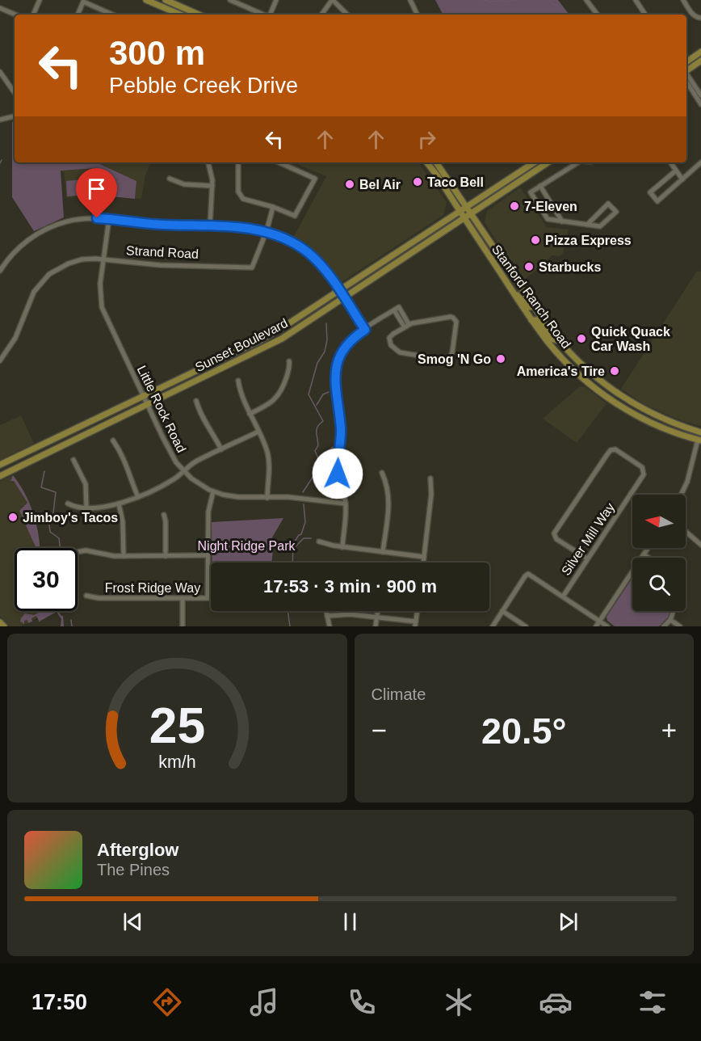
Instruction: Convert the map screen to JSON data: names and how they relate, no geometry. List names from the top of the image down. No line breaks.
{"streets":{"main road":["Stanford Ranch Road","Sunset Boulevard"],"street":["Strand Road","Little Rock Road","Silver Mill Way","Frost Ridge Way"]},"crossings":[["Strand Road","Little Rock Road"],["Stanford Ranch Road","Sunset Boulevard"],["Sunset Boulevard","Little Rock Road"]],"parks":["Night Ridge Park"],"places":["Taco Bell","Bel Air","7-Eleven","Pizza Express","Starbucks","Quick Quack Car Wash","Smog 'N Go","America's Tire","Jimboy's Tacos"],"north":"left","page":{"turn":["300 m","Pebble Creek Drive"],"limit":"30","trip":"17:53 · 3 min · 900 m","tile":"Climate","heat":["−","20.5°","+"],"song":["Afterglow","The Pines"],"tabs":"17:50","gauge":["25","km/h"]}}
